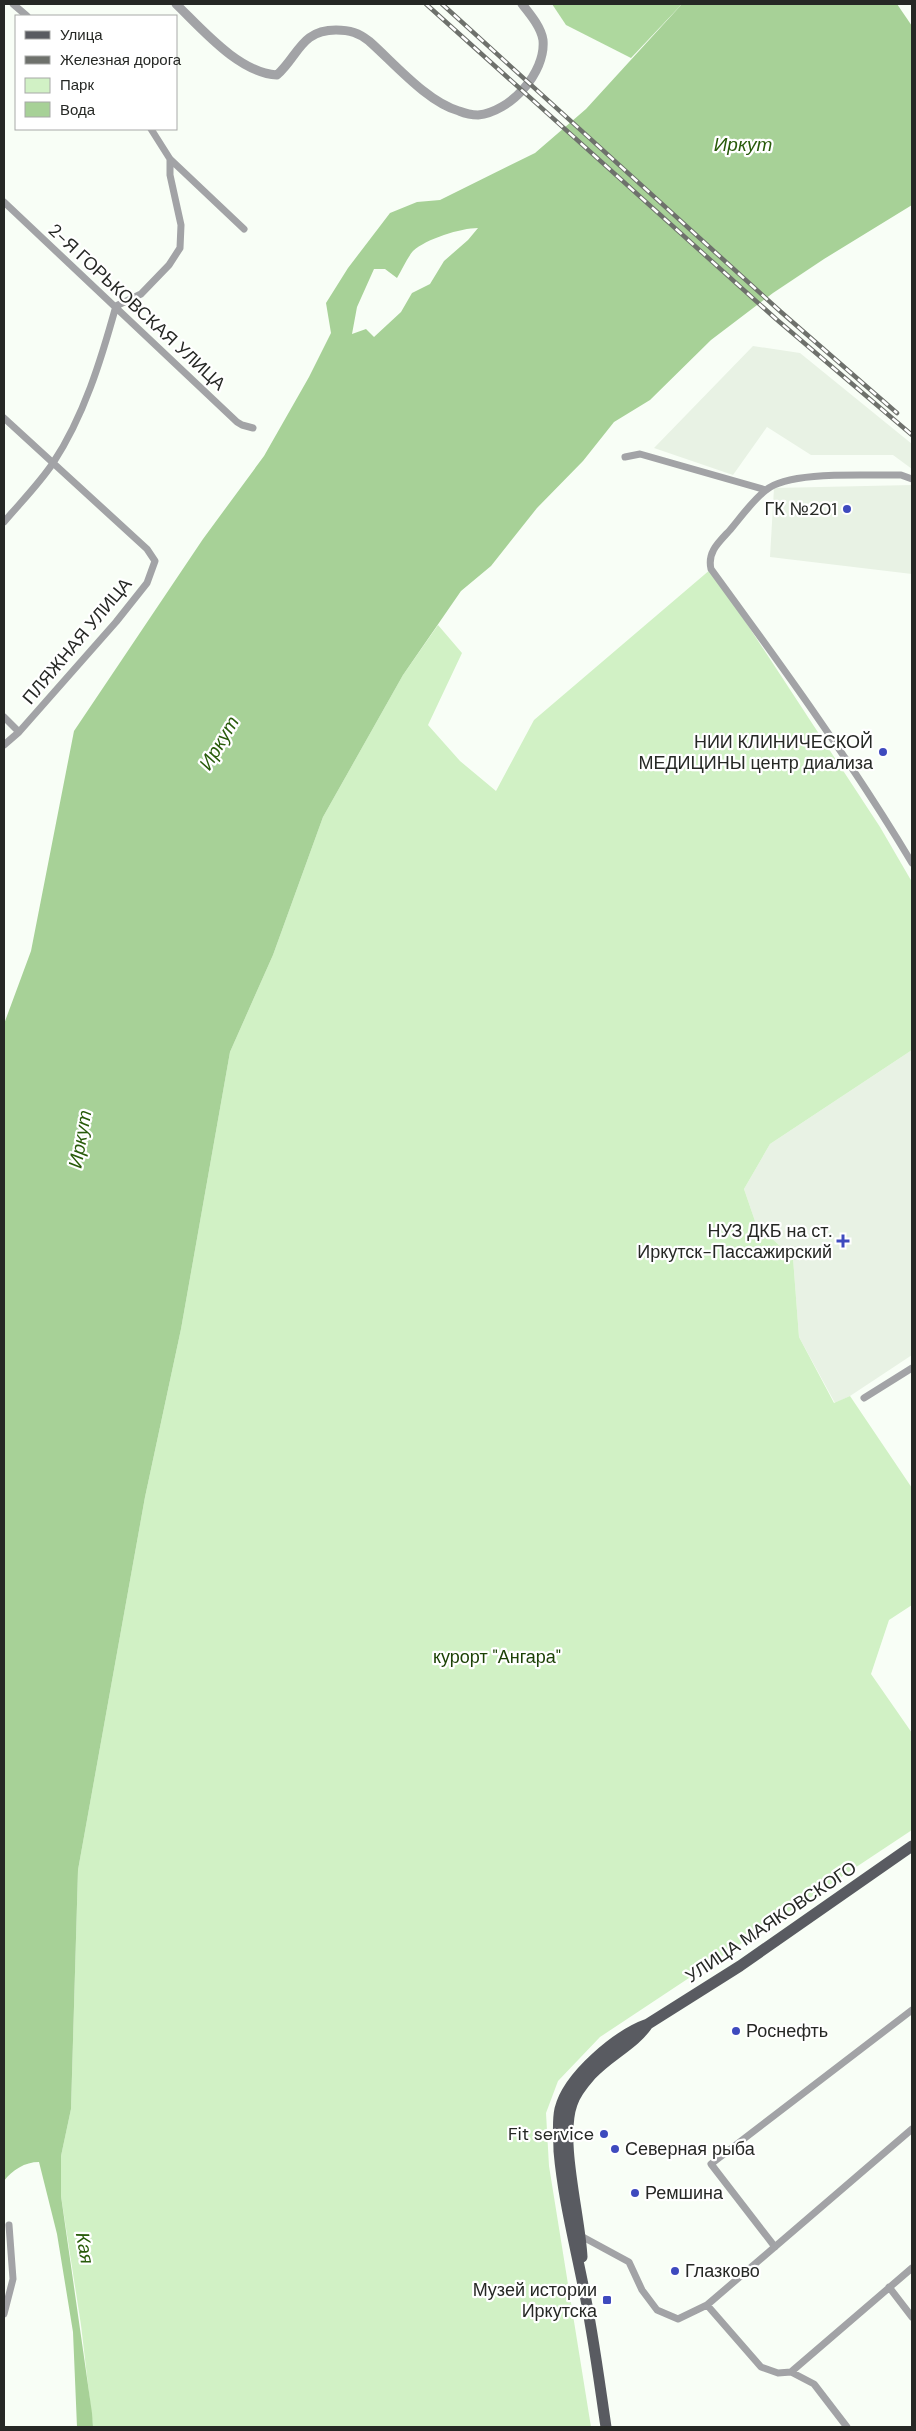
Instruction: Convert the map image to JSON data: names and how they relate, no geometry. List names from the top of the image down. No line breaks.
{"streets":{"main road":["УЛИЦА МАЯКОВСКОГО"],"street":["2-Я ГОРЬКОВСКАЯ УЛИЦА","ПЛЯЖНАЯ УЛИЦА"]},"water":["Иркут","Кая"],"parks":["курорт \"Ангара\""],"places":{"other":["ГК №201","НИИ КЛИНИЧЕСКОЙ МЕДИЦИНЫ центр диализа","Роснефть","Fit service","Северная рыба","Ремшина","Глазково"],"health":["НУЗ ДКБ на ст. Иркутск-Пассажирский"],"transit":["Музей истории Иркутска"]},"legend":["Улица","Железная дорога","Парк","Вода"]}
